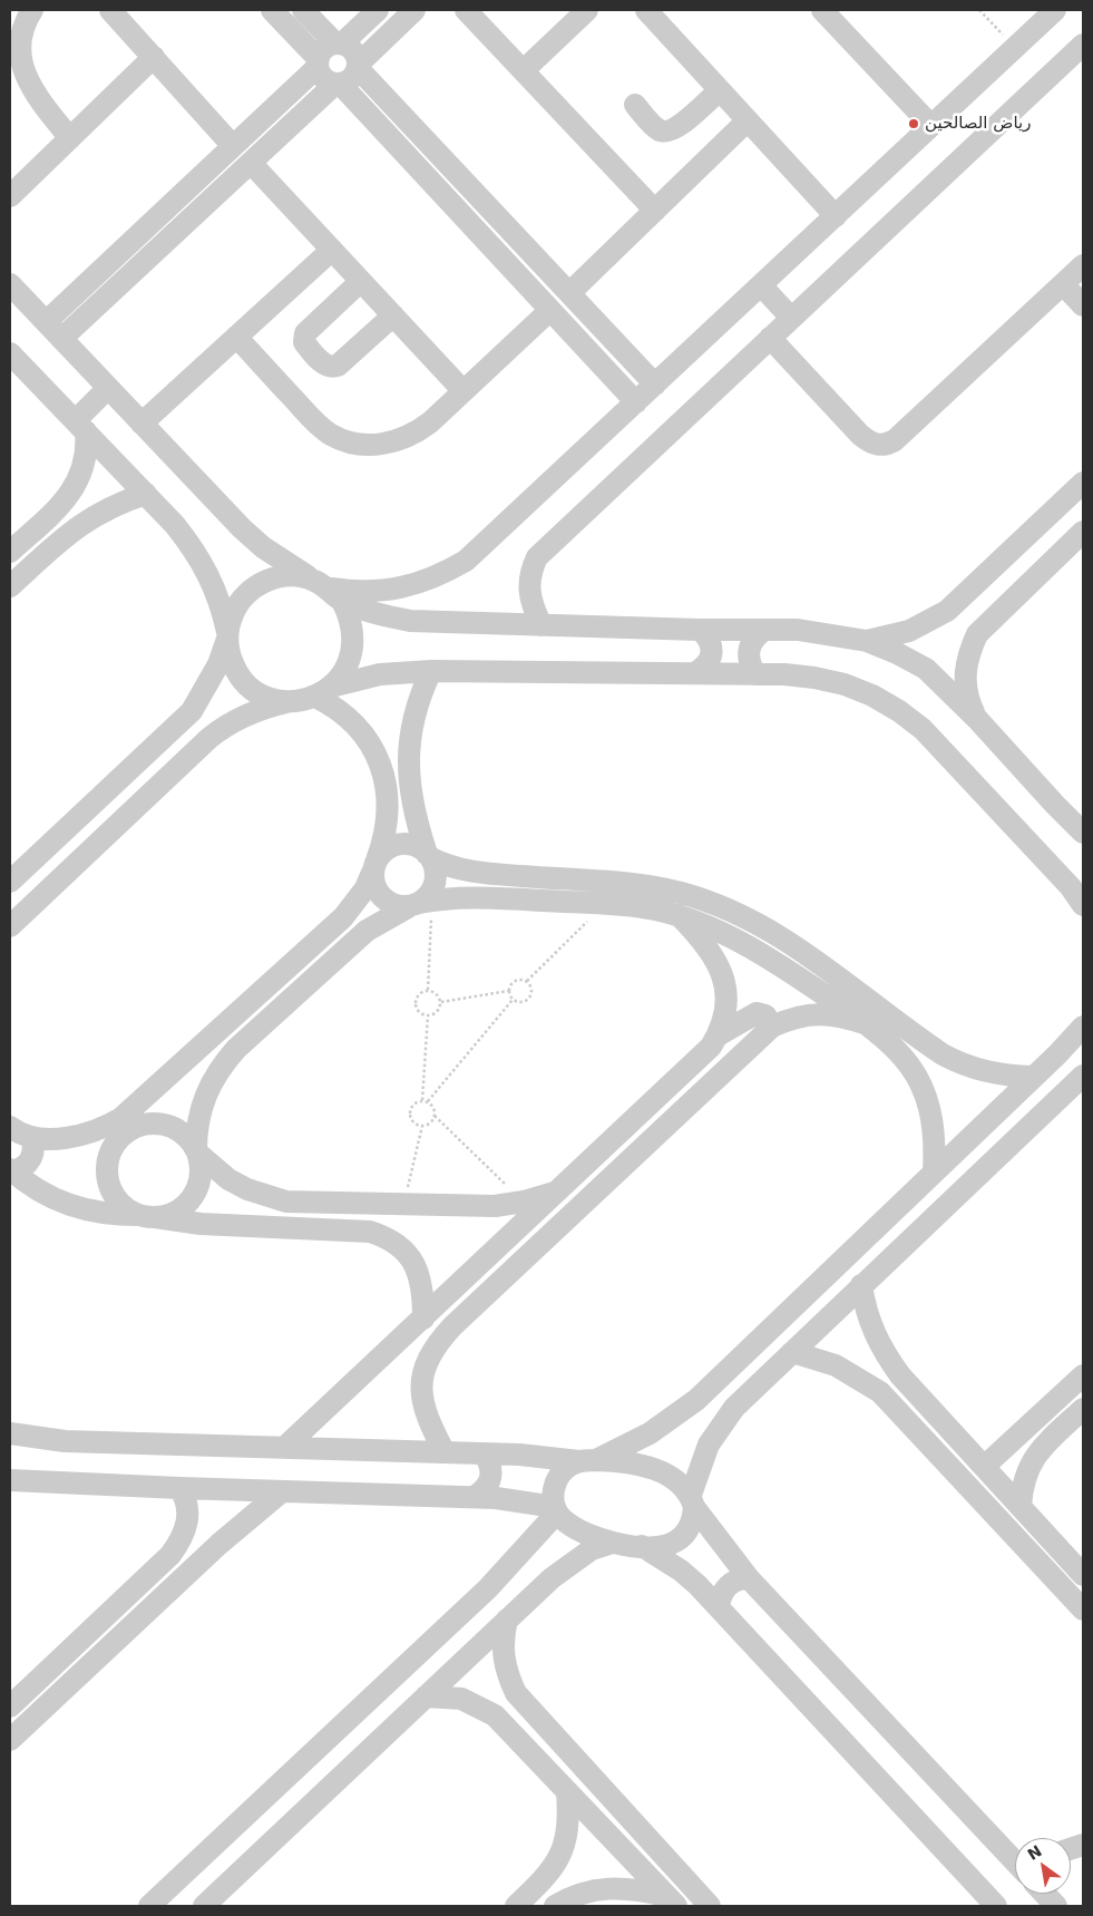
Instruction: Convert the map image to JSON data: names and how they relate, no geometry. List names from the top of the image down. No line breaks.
{"places":["رياض الصالحين"],"north":"top left"}
